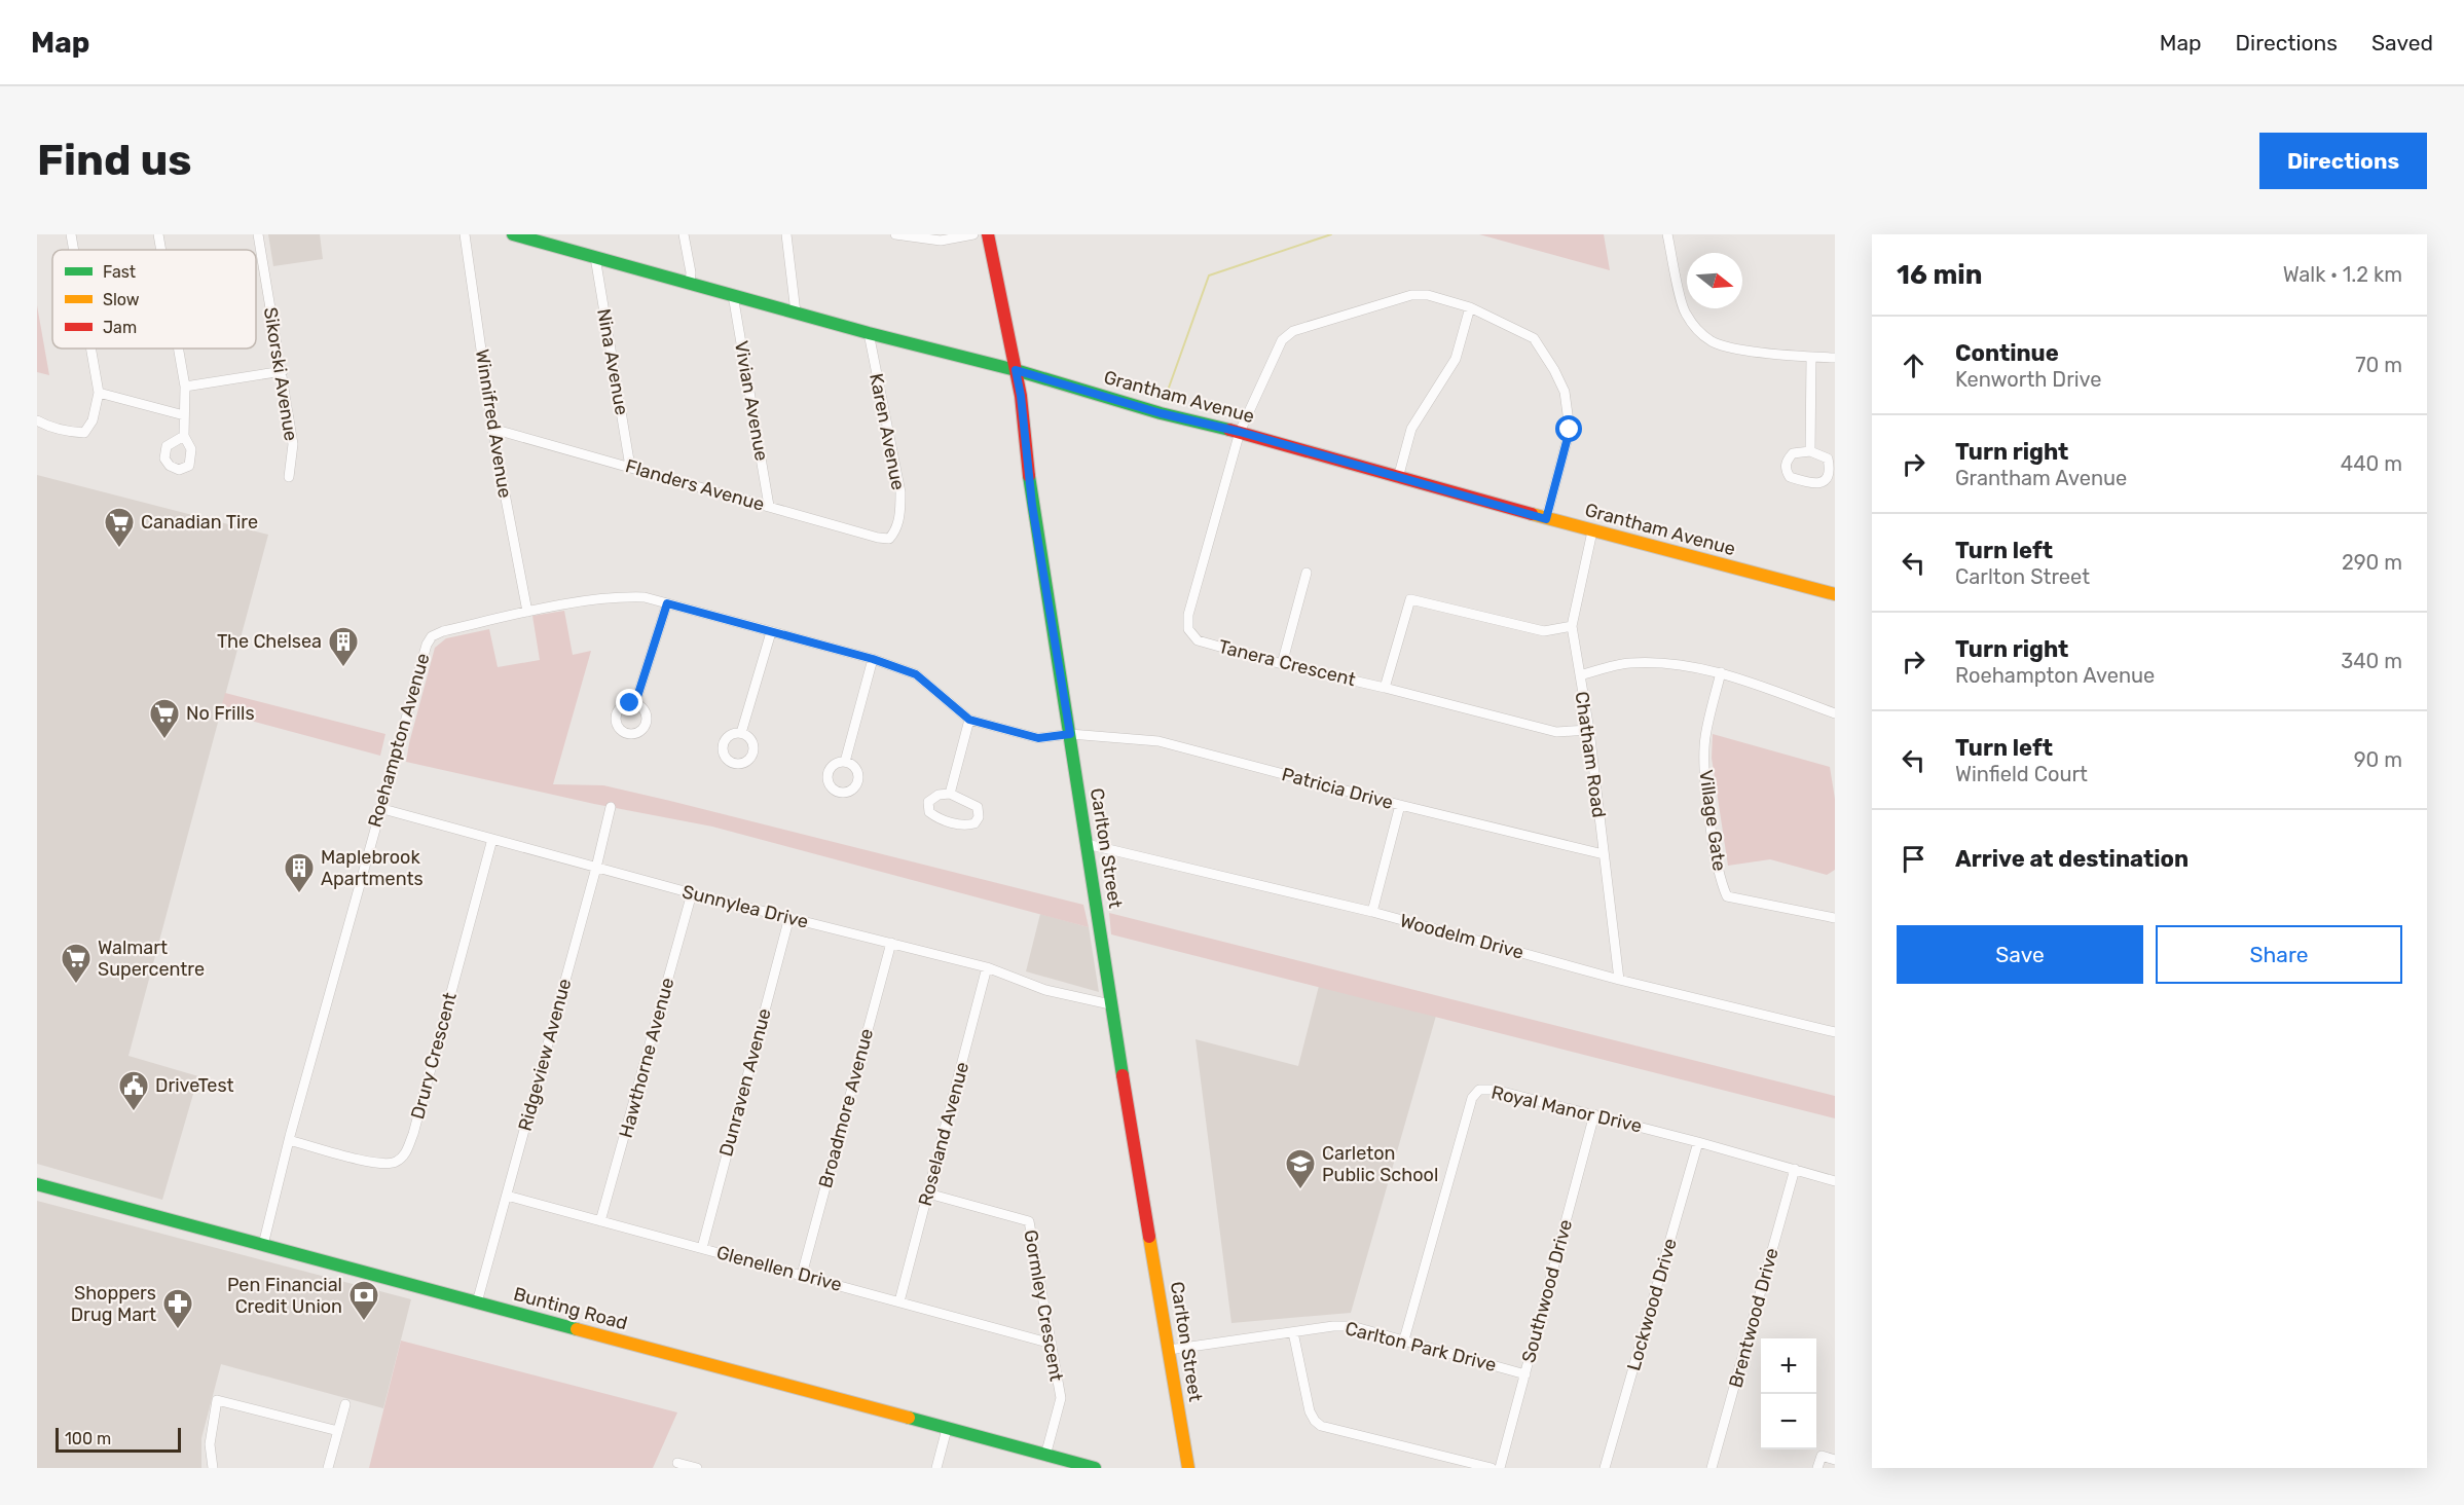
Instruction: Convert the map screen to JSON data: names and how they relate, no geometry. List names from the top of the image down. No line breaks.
{"streets":{"main road":["Grantham Avenue","Carlton Street","Bunting Road"],"street":["Nina Avenue","Sikorski Avenue","Vivian Avenue","Winnifred Avenue","Karen Avenue","Flanders Avenue","Tanera Crescent","Roehampton Avenue","Chatham Road","Patricia Drive","Village Gate","Sunnylea Drive","Woodelm Drive","Ridgeview Avenue","Drury Crescent","Hawthorne Avenue","Dunraven Avenue","Broadmore Avenue","Royal Manor Drive","Roseland Avenue","Glenellen Drive","Southwood Drive","Lockwood Drive","Gormley Crescent","Brentwood Drive","Carlton Park Drive"]},"crossings":[["Nina Avenue","Grantham Avenue"],["Nina Avenue","Flanders Avenue"],["Grantham Avenue","Vivian Avenue"],["Grantham Avenue","Karen Avenue"],["Grantham Avenue","Tanera Crescent"],["Grantham Avenue","Chatham Road"],["Grantham Avenue","Carlton Street"],["Vivian Avenue","Flanders Avenue"],["Winnifred Avenue","Flanders Avenue"],["Winnifred Avenue","Roehampton Avenue"],["Karen Avenue","Flanders Avenue"],["Tanera Crescent","Chatham Road"],["Roehampton Avenue","Patricia Drive"],["Roehampton Avenue","Carlton Street"],["Roehampton Avenue","Sunnylea Drive"],["Roehampton Avenue","Drury Crescent"],["Roehampton Avenue","Bunting Road"],["Chatham Road","Patricia Drive"],["Chatham Road","Woodelm Drive"],["Patricia Drive","Carlton Street"],["Carlton Street","Sunnylea Drive"],["Carlton Street","Woodelm Drive"],["Carlton Street","Carlton Park Drive"],["Sunnylea Drive","Ridgeview Avenue"],["Sunnylea Drive","Drury Crescent"],["Sunnylea Drive","Hawthorne Avenue"],["Sunnylea Drive","Dunraven Avenue"],["Sunnylea Drive","Broadmore Avenue"],["Sunnylea Drive","Roseland Avenue"],["Ridgeview Avenue","Glenellen Drive"],["Ridgeview Avenue","Bunting Road"],["Hawthorne Avenue","Glenellen Drive"],["Dunraven Avenue","Glenellen Drive"],["Broadmore Avenue","Glenellen Drive"],["Royal Manor Drive","Southwood Drive"],["Royal Manor Drive","Lockwood Drive"],["Royal Manor Drive","Brentwood Drive"],["Royal Manor Drive","Carlton Park Drive"],["Roseland Avenue","Glenellen Drive"],["Roseland Avenue","Gormley Crescent"],["Glenellen Drive","Gormley Crescent"],["Southwood Drive","Carlton Park Drive"],["Gormley Crescent","Bunting Road"]],"places":{"supermarket":["Canadian Tire","No Frills","Walmart Supercentre"],"building":["The Chelsea","Maplebrook Apartments"],"public building":["DriveTest"],"school or university":["Carleton Public School"],"bank":["Pen Financial Credit Union"],"pharmacy":["Shoppers Drug Mart"]},"legend":["Fast","Slow","Jam"],"scale_bar":"100 m","north":"right","page":{"header":"Map","nav":["Map","Directions","Saved"],"buttons":["Directions",["Save","Share"]],"title":"Find us","heading":["16 min","Walk · 1.2 km"],"list":[["Continue","Kenworth Drive","70 m"],["Turn right","Grantham Avenue","440 m"],["Turn left","Carlton Street","290 m"],["Turn right","Roehampton Avenue","340 m"],["Turn left","Winfield Court","90 m"],"Arrive at destination"],"map_buttons":["+","−"],"scale":"100 m"}}
